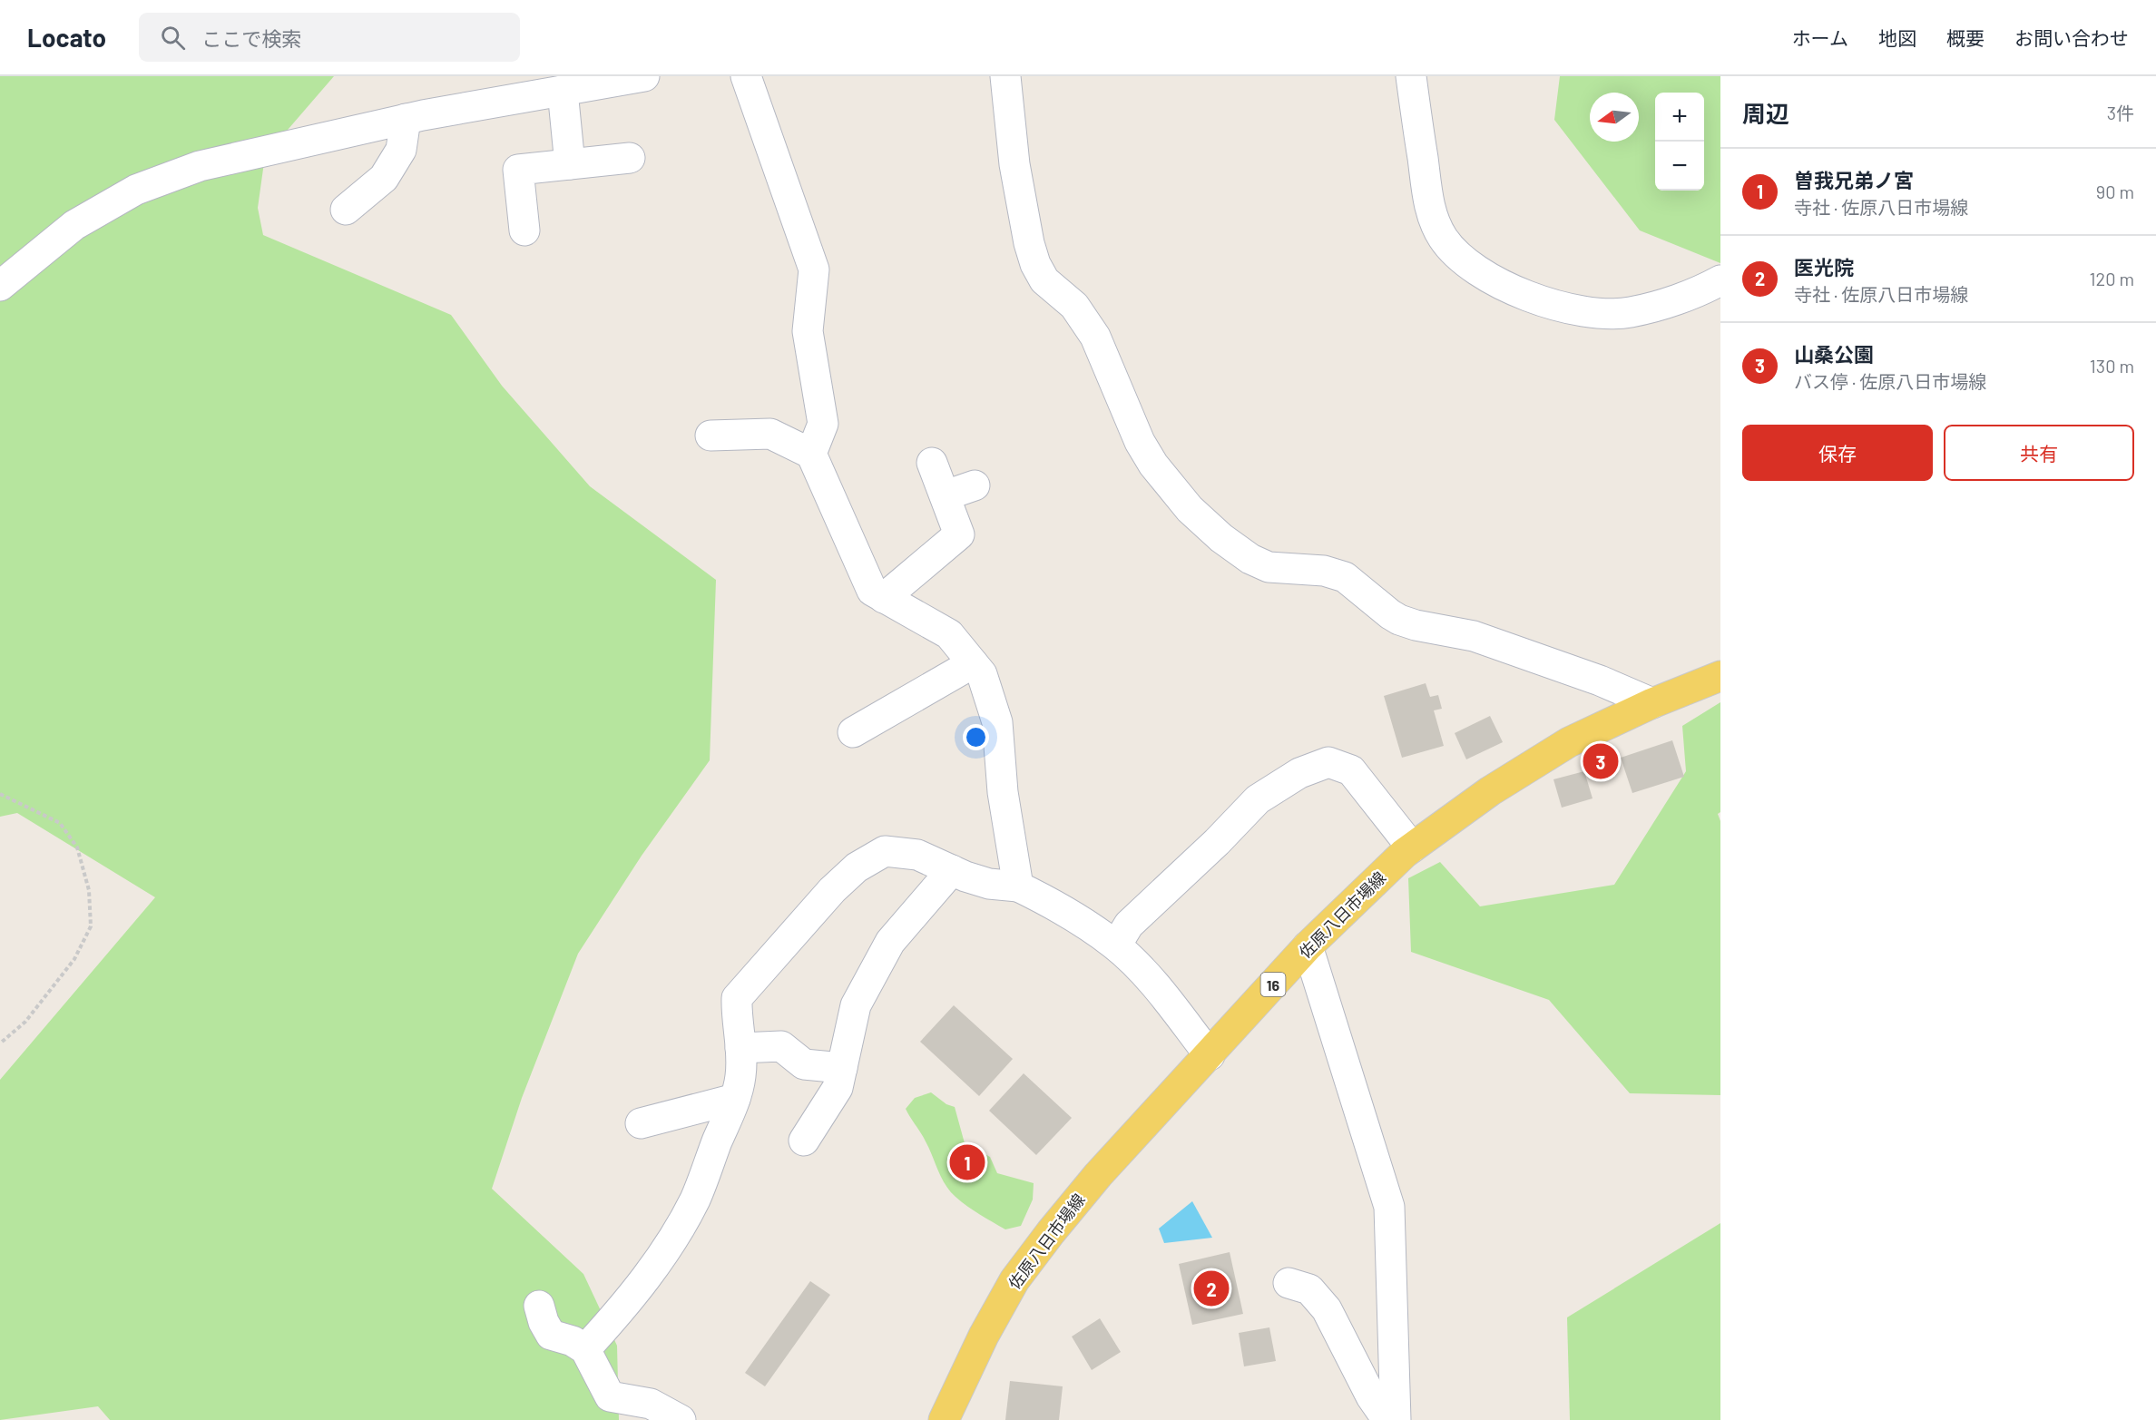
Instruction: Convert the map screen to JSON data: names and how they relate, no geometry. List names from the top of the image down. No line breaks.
{"streets":{"main road":["佐原八日市場線","16"]},"north":"left","page":{"header":"Locato","search":"ここで検索","nav":["ホーム","地図","概要","お問い合わせ"],"heading":["周辺","3件"],"map_buttons":["+","−"],"list":[{"mark":"1","name":"曽我兄弟ノ宮","note":"寺社 · 佐原八日市場線","value":"90 m"},{"mark":"2","name":"医光院","note":"寺社 · 佐原八日市場線","value":"120 m"},{"mark":"3","name":"山桑公園","note":"バス停 · 佐原八日市場線","value":"130 m"}],"buttons":["保存","共有"],"pins":["3","1","2"]}}
